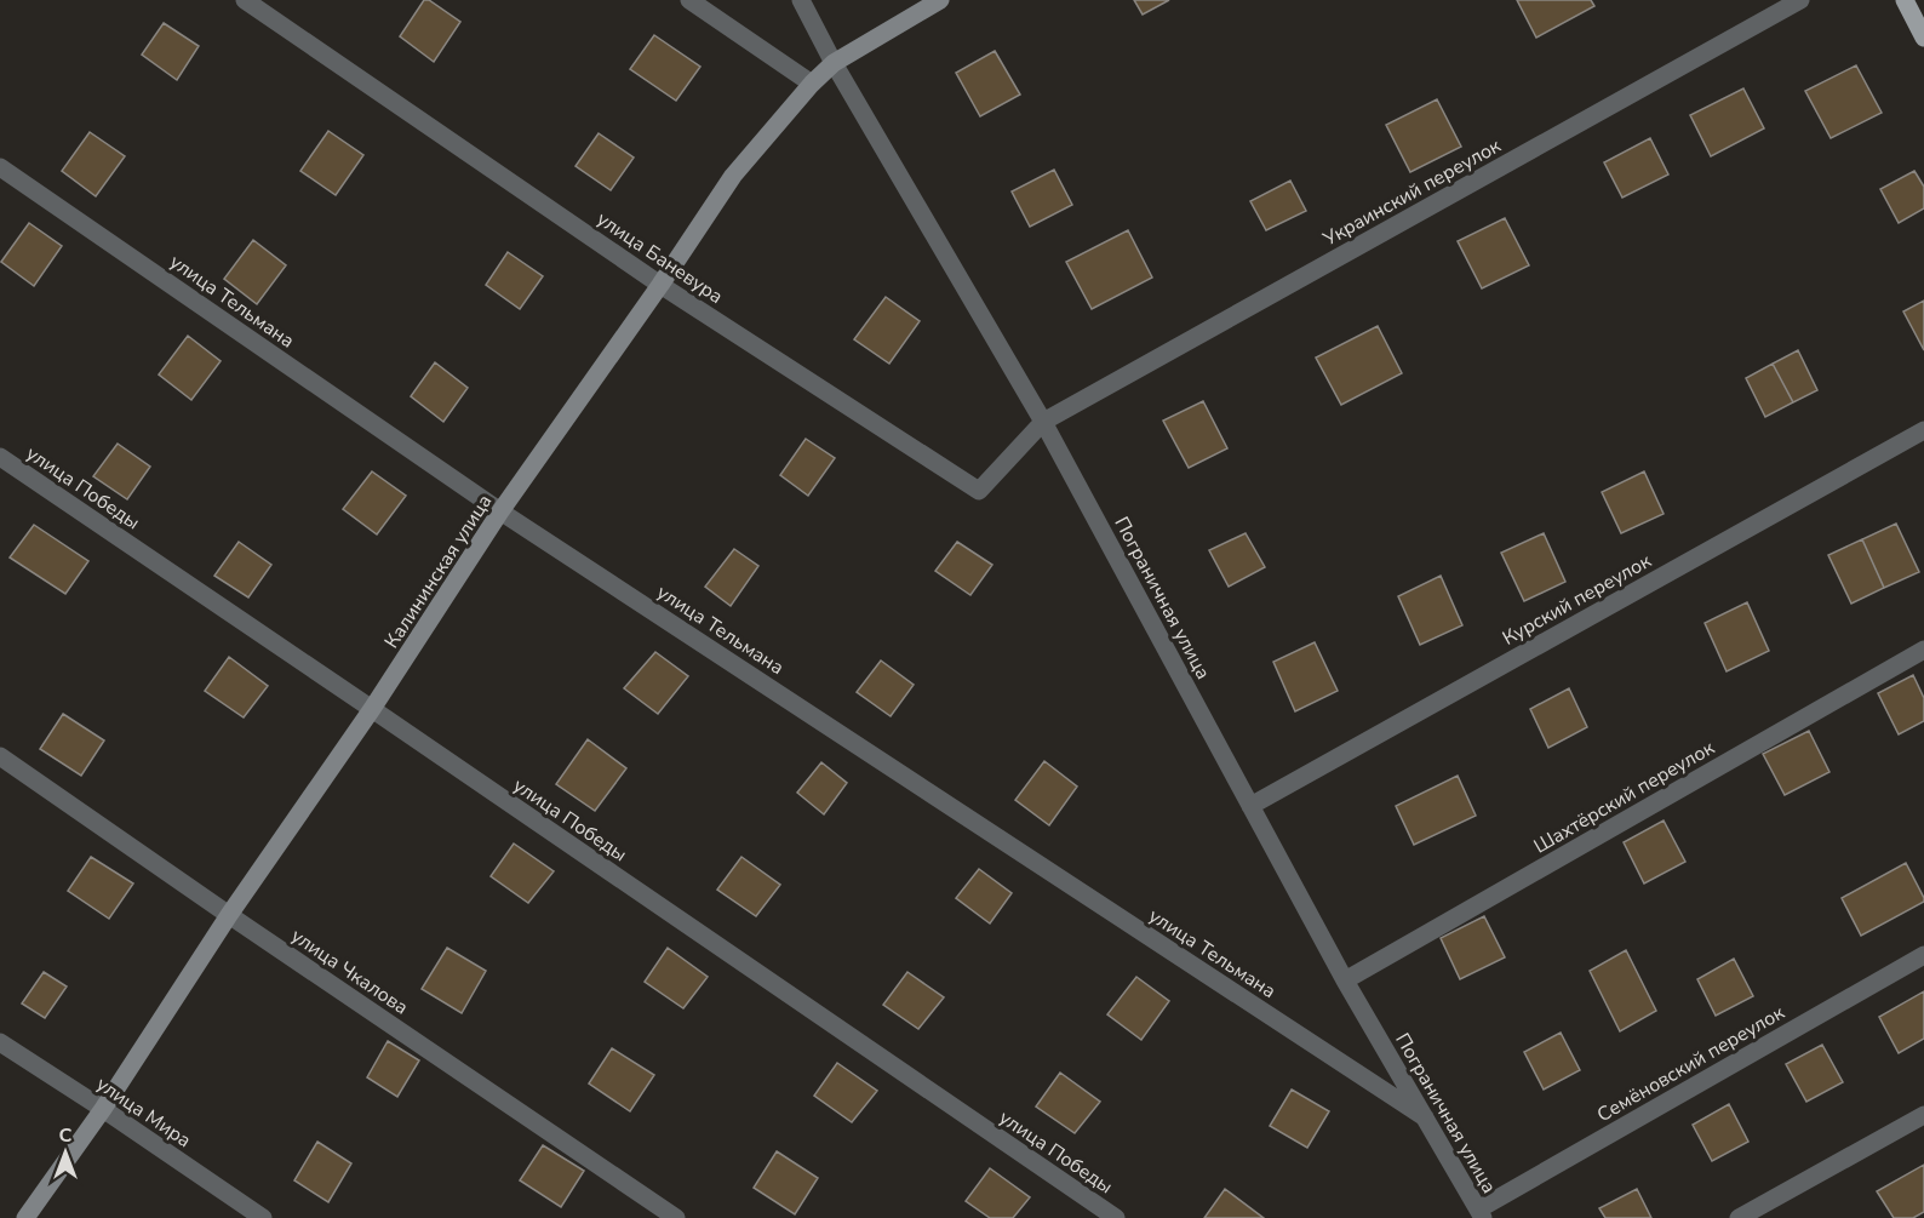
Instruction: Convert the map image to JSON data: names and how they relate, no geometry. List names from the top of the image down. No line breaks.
{"streets":{"main road":["Калининская улица"],"street":["Украинский переулок","улица Баневура","улица Тельмана","улица Победы","Пограничная улица","Курский переулок","Шахтёрский переулок","улица Чкалова","Семёновский переулок","улица Мира"]},"crossings":[["Украинский переулок","улица Баневура"],["Украинский переулок","Пограничная улица"],["улица Баневура","Калининская улица"],["улица Баневура","Пограничная улица"],["улица Тельмана","Калининская улица"],["улица Тельмана","Пограничная улица"],["улица Победы","Калининская улица"],["Калининская улица","Пограничная улица"],["Калининская улица","улица Чкалова"],["Калининская улица","улица Мира"],["Пограничная улица","Курский переулок"],["Пограничная улица","Шахтёрский переулок"],["Пограничная улица","Семёновский переулок"]],"north":"top"}
